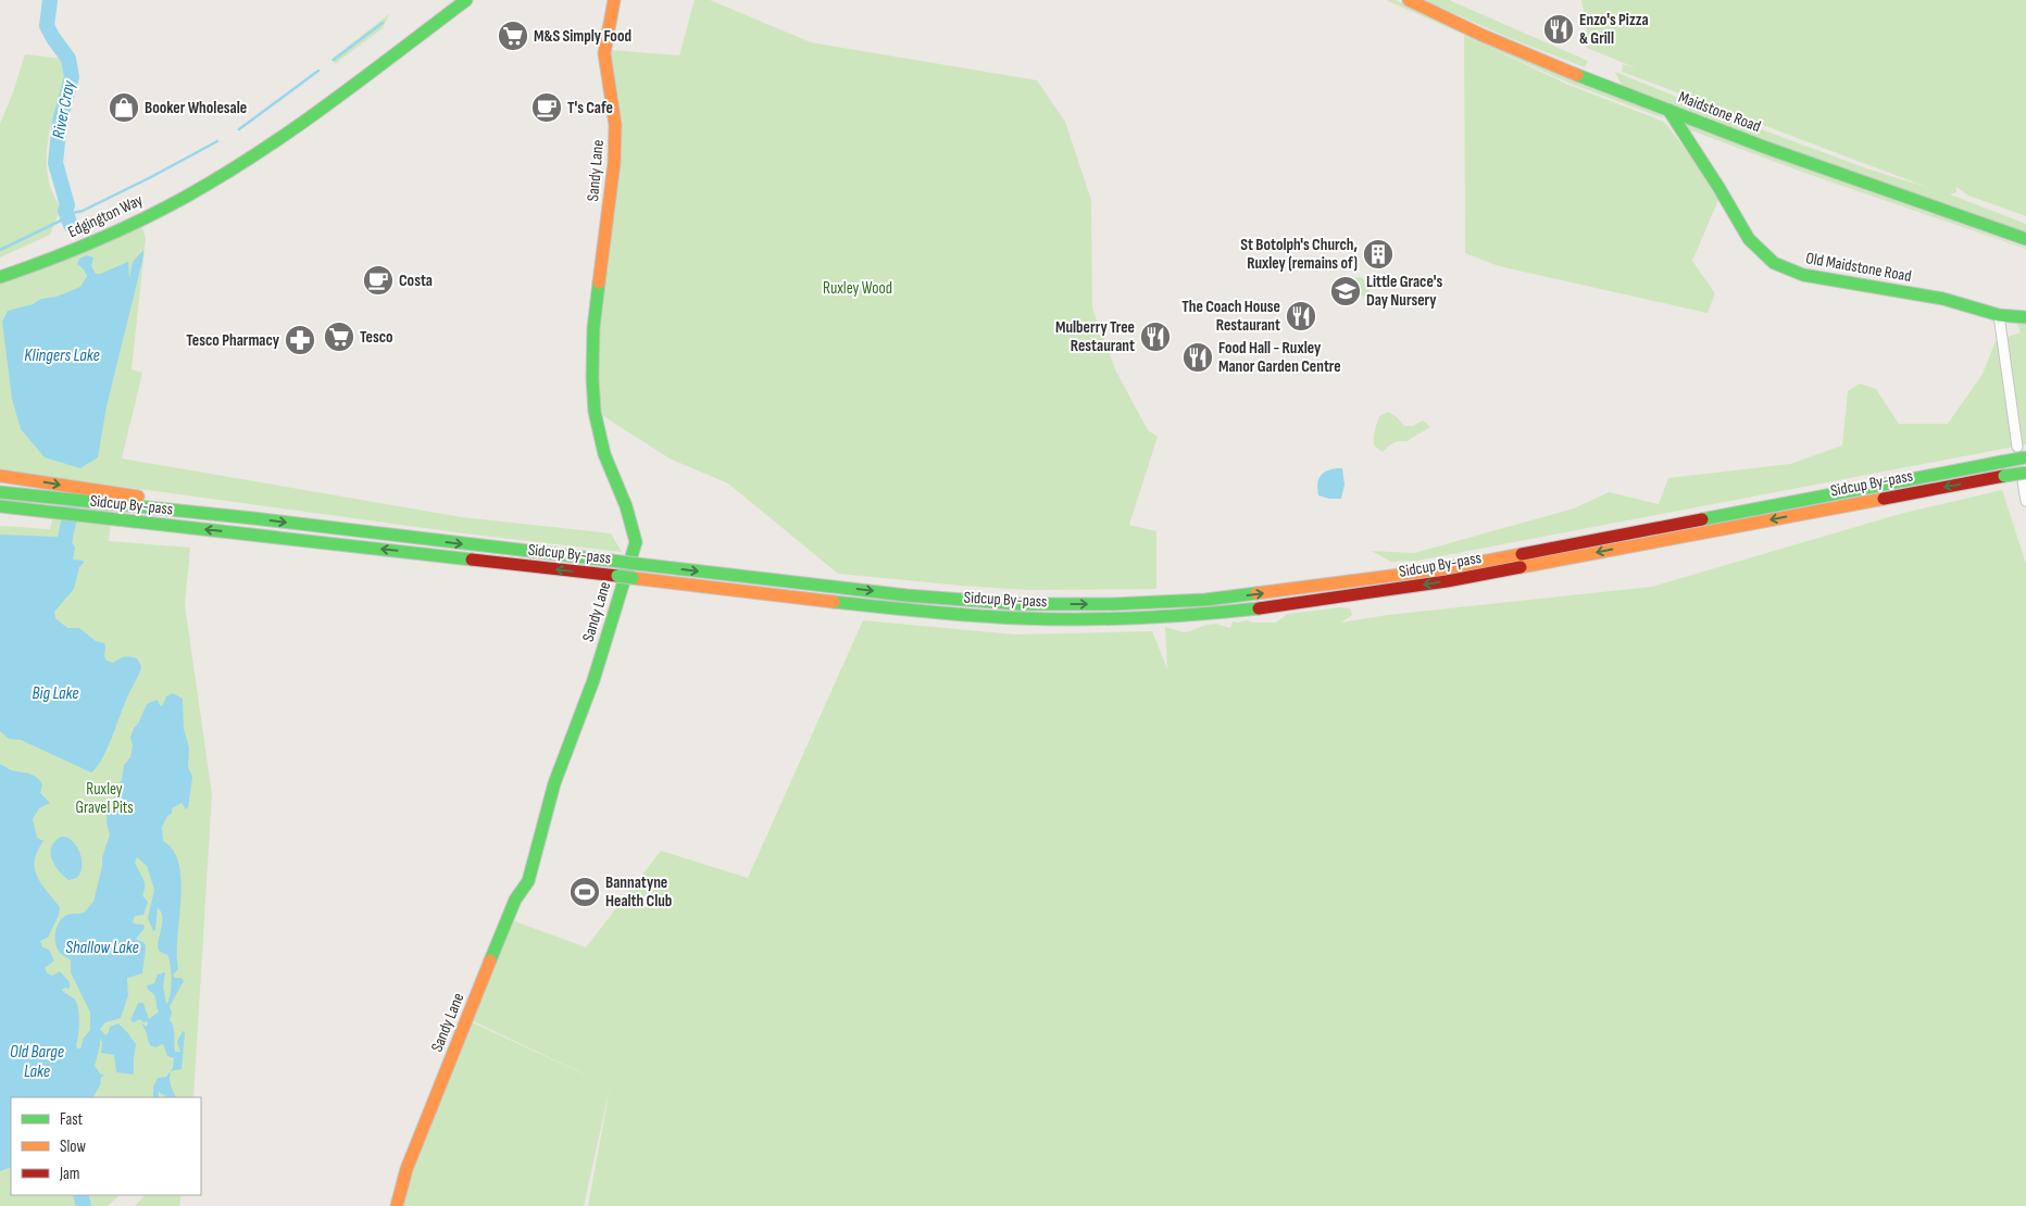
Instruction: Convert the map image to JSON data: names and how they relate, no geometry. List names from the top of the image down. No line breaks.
{"streets":{"main road":["Maidstone Road","Sandy Lane","Edgington Way","Old Maidstone Road","Sidcup By-pass"]},"crossings":[["Maidstone Road","Old Maidstone Road"]],"water":["River Cray","Klingers Lake","Big Lake","Shallow Lake","Old Barge Lake"],"parks":["Ruxley Wood","Ruxley Gravel Pits"],"places":{"restaurant":["Enzo's Pizza & Grill","The Coach House Restaurant","Mulberry Tree Restaurant","Food Hall - Ruxley Manor Garden Centre"],"supermarket":["M&S Simply Food","Tesco"],"shop":["Booker Wholesale"],"cafe":["T's Cafe","Costa"],"building":["St Botolph's Church, Ruxley (remains of)"],"school or university":["Little Grace's Day Nursery"],"pharmacy":["Tesco Pharmacy"],"sports":["Bannatyne Health Club"]},"legend":["Fast","Slow","Jam"]}
